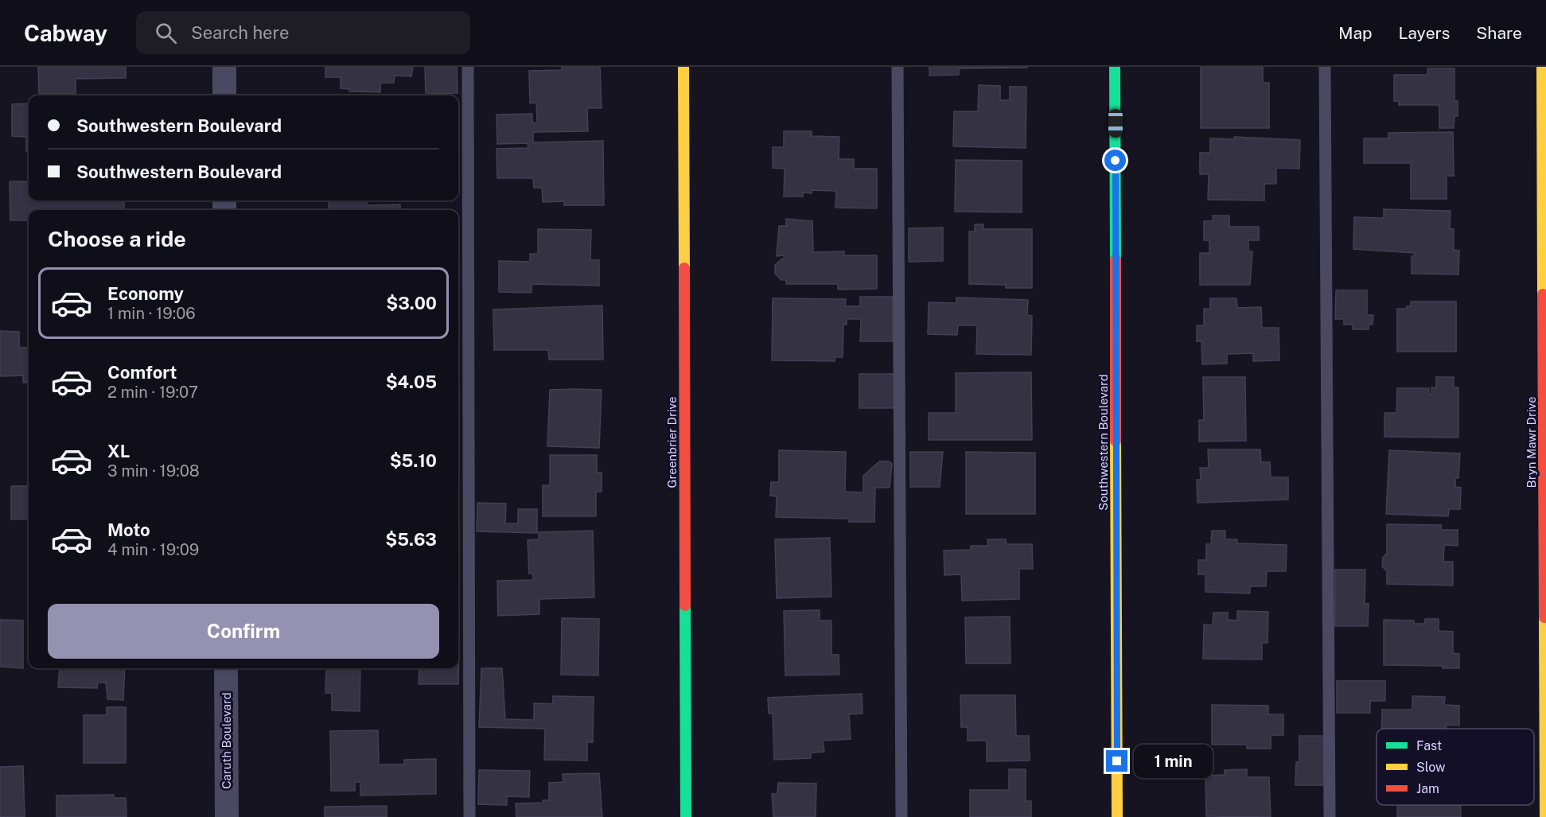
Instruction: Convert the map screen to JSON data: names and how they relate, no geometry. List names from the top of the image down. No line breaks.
{"streets":{"street":["Greenbrier Drive","Southwestern Boulevard","Bryn Mawr Drive","Caruth Boulevard"]},"legend":["Fast","Slow","Jam"],"page":{"header":"Cabway","search":"Search here","nav":["Map","Layers","Share"],"banner":["Southwestern Boulevard","Southwestern Boulevard"],"heading":"Choose a ride","list":[{"name":"Economy","note":"1 min · 19:06","value":"$3.00"},{"name":"Comfort","note":"2 min · 19:07","value":"$4.05"},{"name":"XL","note":"3 min · 19:08","value":"$5.10"},{"name":"Moto","note":"4 min · 19:09","value":"$5.63"}],"buttons":"Confirm","bubble":"1 min"}}
